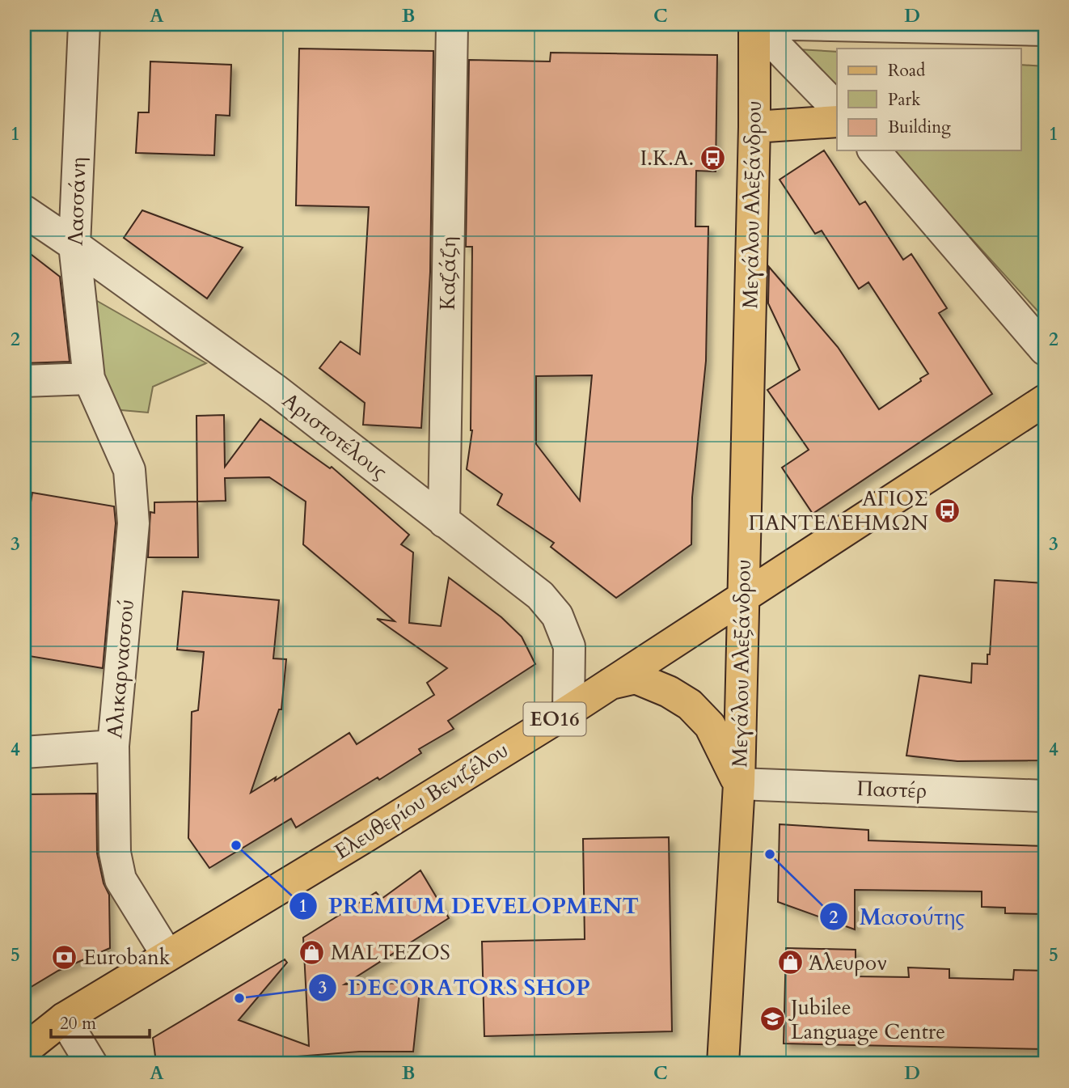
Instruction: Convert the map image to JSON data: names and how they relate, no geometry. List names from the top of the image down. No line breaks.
{"streets":{"main road":["Μεγάλου Αλεξάνδρου","ΕΟ16","Ελευθερίου Βενιζέλου"],"street":["Λασσάνη","Καζάζη","Αριστοτέλους","Αλικαρνασσού","Παστέρ"]},"crossings":[["Λασσάνη","Αριστοτέλους"],["Λασσάνη","Αλικαρνασσού"],["Μεγάλου Αλεξάνδρου","Παστέρ"],["Μεγάλου Αλεξάνδρου","Ελευθερίου Βενιζέλου"],["Καζάζη","Αριστοτέλους"],["Αριστοτέλους","Ελευθερίου Βενιζέλου"],["Αλικαρνασσού","Ελευθερίου Βενιζέλου"]],"places":{"bus stop":["Ι.Κ.Α.","ΑΓΙΟΣ ΠΑΝΤΕΛΕΗΜΩΝ"],"other":["PREMIUM DEVELOPMENT","Μασούτης","DECORATORS SHOP"],"shop":["MALTEZOS","Άλευρον"],"bank":["Eurobank"],"school or university":["Jubilee Language Centre"]},"legend":["Road","Park","Building"],"scale_bar":"20 m","grid":{"columns":["A","B","C","D"],"rows":["1","2","3","4","5"]}}
